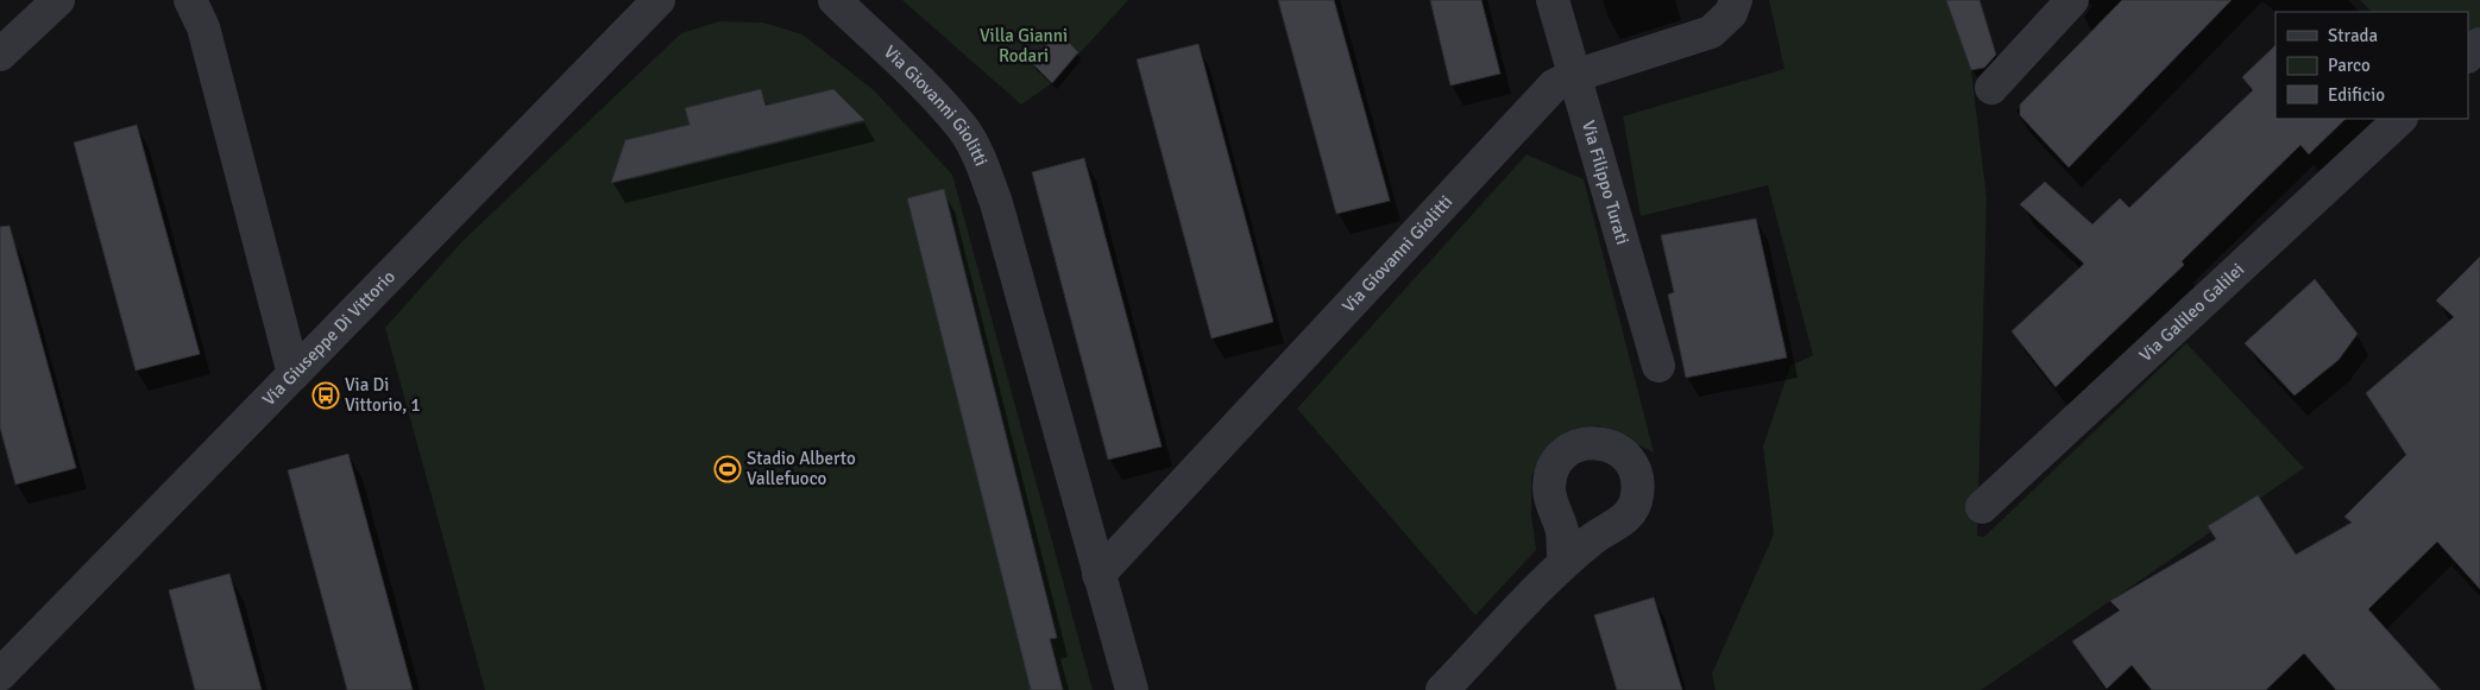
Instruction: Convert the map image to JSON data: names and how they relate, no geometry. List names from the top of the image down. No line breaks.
{"streets":{"street":["Via Giovanni Giolitti","Via Filippo Turati","Via Galileo Galilei","Via Giuseppe Di Vittorio"]},"crossings":[["Via Giovanni Giolitti","Via Filippo Turati"]],"parks":["Villa Gianni Rodari"],"places":{"bus stop":["Via Di Vittorio, 1"],"sports":["Stadio Alberto Vallefuoco"]},"legend":["Strada","Parco","Edificio"]}
